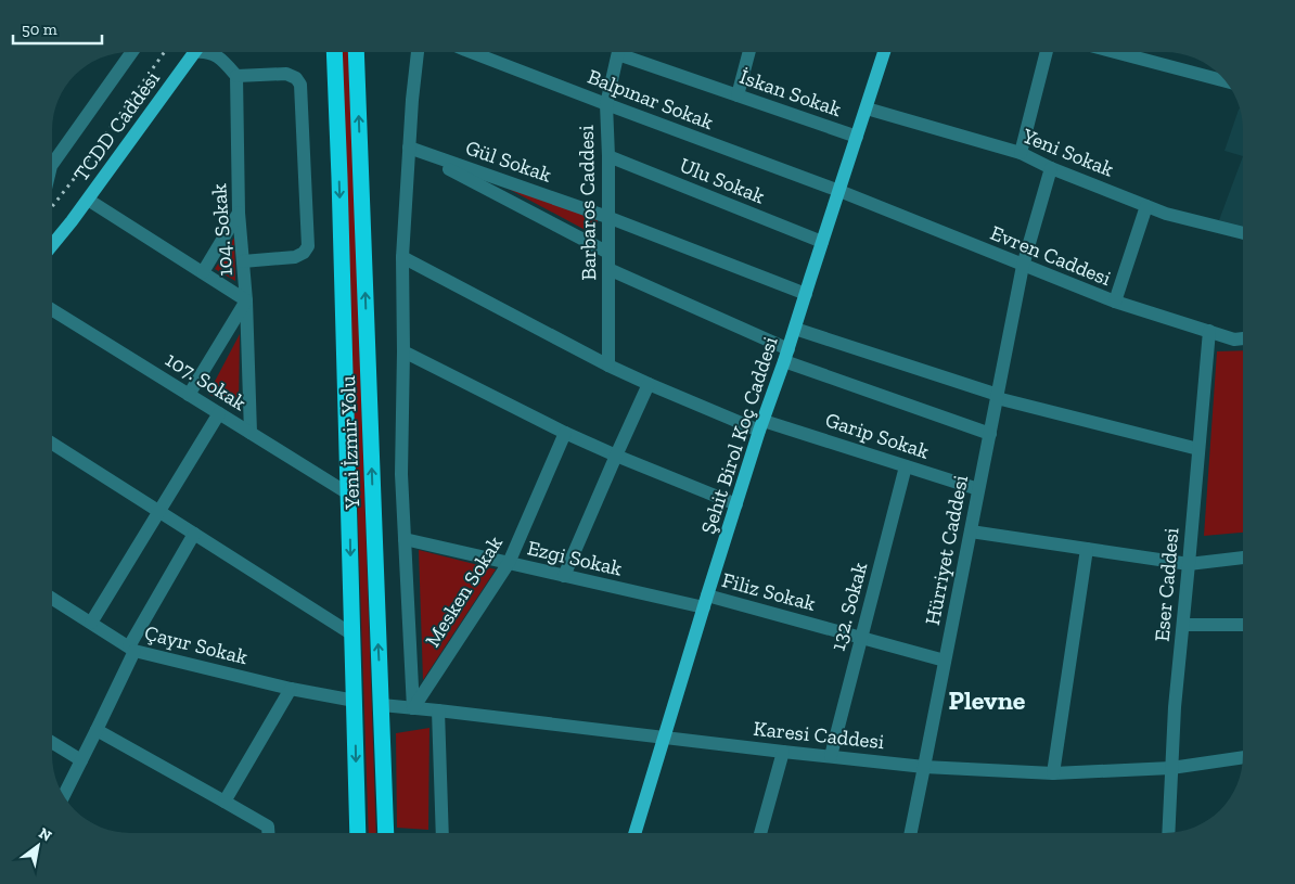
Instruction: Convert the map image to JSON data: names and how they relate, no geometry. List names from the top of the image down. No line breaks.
{"streets":{"highway":["Yeni İzmir Yolu"],"main road":["TCDD Caddesi","Şehit Birol Koç Caddesi"],"street":["İskan Sokak","Balpınar Sokak","Yeni Sokak","Gül Sokak","Ulu Sokak","Barbaros Caddesi","104. Sokak","Evren Caddesi","107. Sokak","Garip Sokak","Hürriyet Caddesi","Ezgi Sokak","Eser Caddesi","Mesken Sokak","Filiz Sokak","132. Sokak","Çayır Sokak","Karesi Caddesi"]},"crossings":[["İskan Sokak","Şehit Birol Koç Caddesi"],["Balpınar Sokak","Barbaros Caddesi"],["Balpınar Sokak","Evren Caddesi"],["Balpınar Sokak","Şehit Birol Koç Caddesi"],["Yeni Sokak","Şehit Birol Koç Caddesi"],["Yeni Sokak","Hürriyet Caddesi"],["Gül Sokak","Barbaros Caddesi"],["Gül Sokak","Şehit Birol Koç Caddesi"],["Ulu Sokak","Barbaros Caddesi"],["Ulu Sokak","Şehit Birol Koç Caddesi"],["Barbaros Caddesi","Garip Sokak"],["104. Sokak","107. Sokak"],["Evren Caddesi","Şehit Birol Koç Caddesi"],["Evren Caddesi","Hürriyet Caddesi"],["Evren Caddesi","Eser Caddesi"],["107. Sokak","Yeni İzmir Yolu"],["Şehit Birol Koç Caddesi","Garip Sokak"],["Şehit Birol Koç Caddesi","Ezgi Sokak"],["Şehit Birol Koç Caddesi","Filiz Sokak"],["Şehit Birol Koç Caddesi","Karesi Caddesi"],["Garip Sokak","Hürriyet Caddesi"],["Garip Sokak","132. Sokak"],["Yeni İzmir Yolu","Çayır Sokak"],["Yeni İzmir Yolu","Karesi Caddesi"],["Hürriyet Caddesi","Filiz Sokak"],["Hürriyet Caddesi","Karesi Caddesi"],["Ezgi Sokak","Mesken Sokak"],["Ezgi Sokak","Filiz Sokak"],["Eser Caddesi","Karesi Caddesi"],["Mesken Sokak","Karesi Caddesi"],["Filiz Sokak","132. Sokak"],["132. Sokak","Karesi Caddesi"]],"districts":["Plevne"],"scale_bar":"50 m","north":"top right"}
